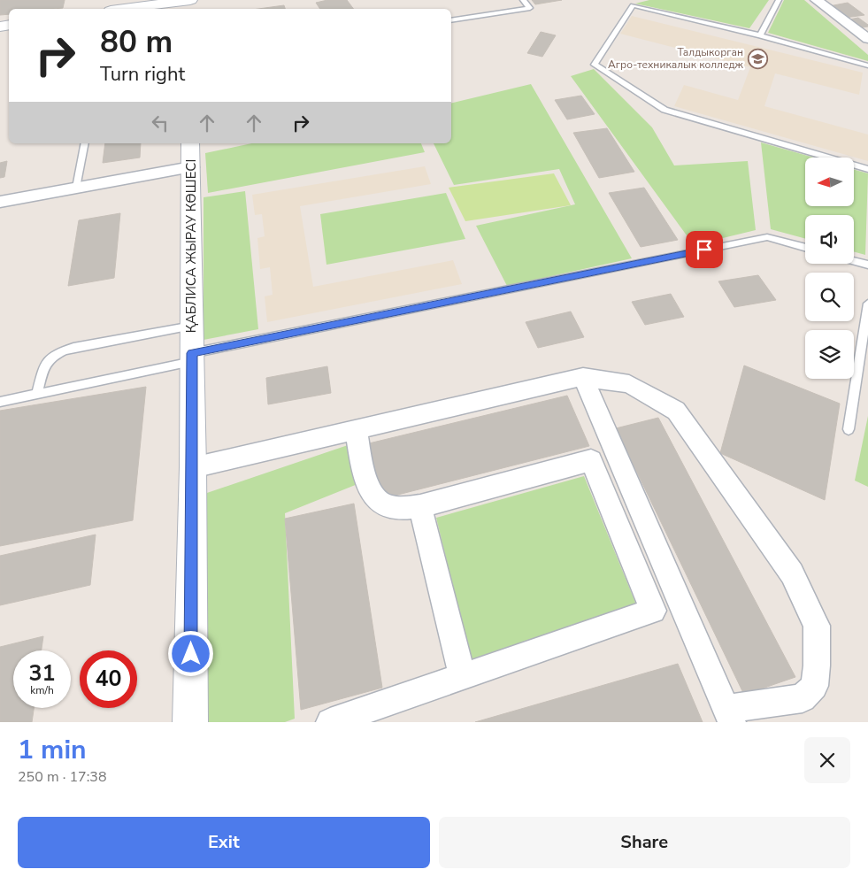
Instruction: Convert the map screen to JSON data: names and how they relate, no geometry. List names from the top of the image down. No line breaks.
{"streets":{"street":["ҚАБЛИСА ЖЫРАУ КӨШЕСІ"]},"places":{"school or university":["Талдыкорган Агро-техникалык колледж"]},"north":"left","page":{"turn":["80 m","Turn right"],"speed":"31 km/h","limit":"40","heading":["1 min","250 m · 17:38"],"buttons":["Exit","Share"]}}
